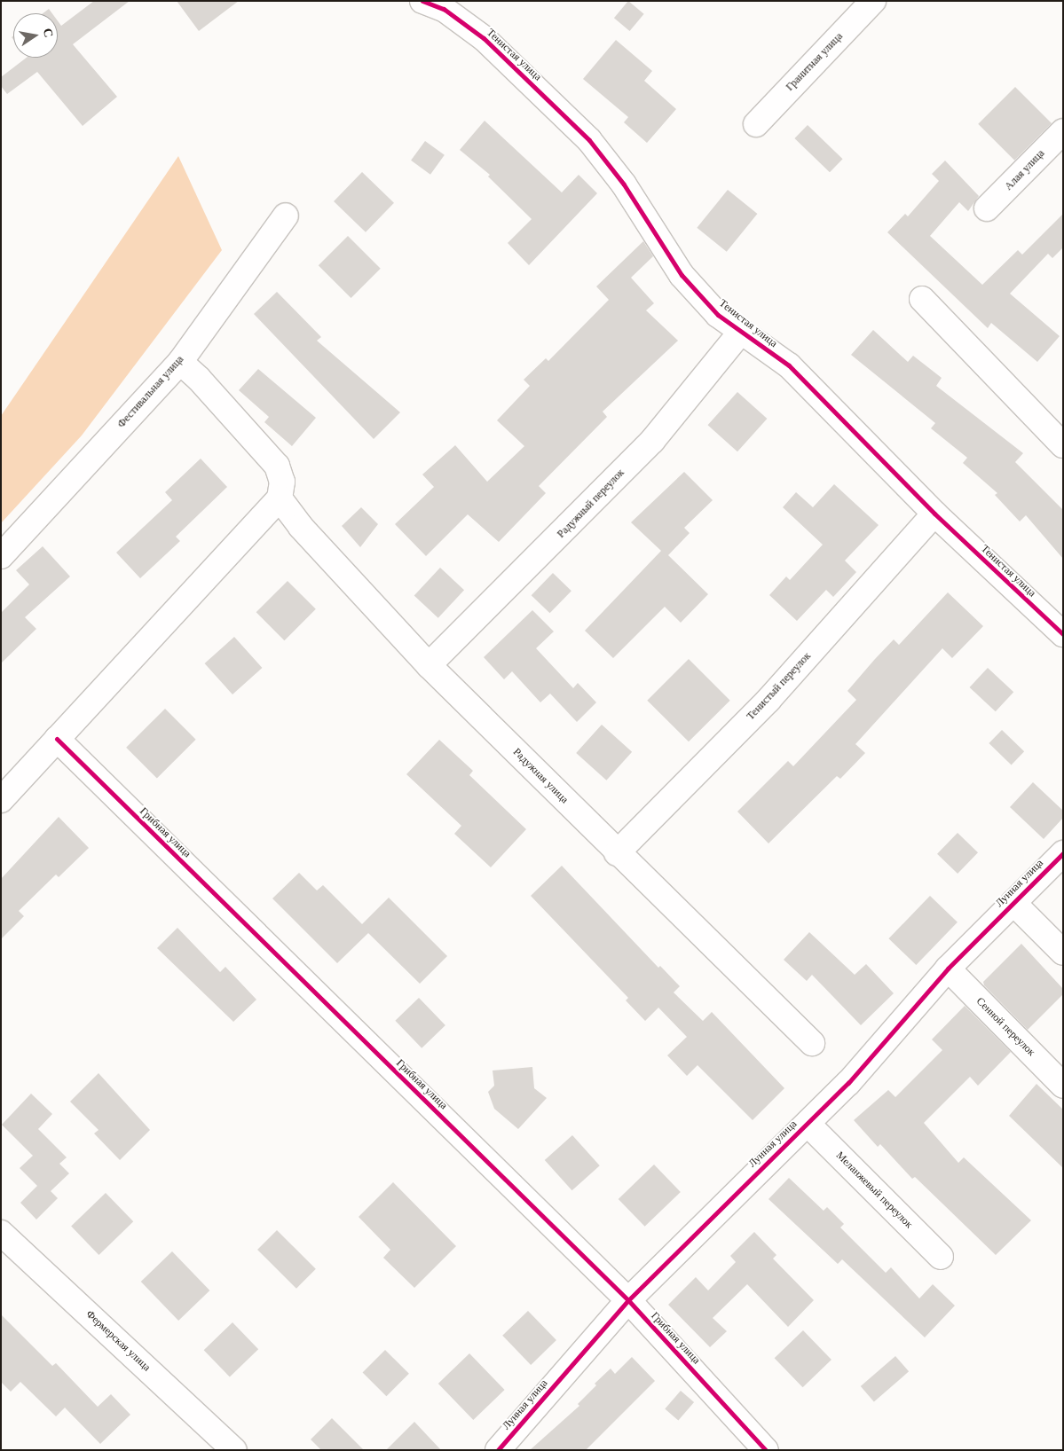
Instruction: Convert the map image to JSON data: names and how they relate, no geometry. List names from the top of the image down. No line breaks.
{"streets":{"street":["Тенистая улица","Гранитная улица","Алая улица","Фестивальная улица","Радужный переулок","Тенистый переулок","Радужная улица","Грибная улица","Лунная улица","Сенной переулок","Меланжевый переулок","Фермерская улица"]},"crossings":[["Тенистая улица","Радужный переулок"],["Тенистая улица","Тенистый переулок"],["Радужный переулок","Радужная улица"],["Тенистый переулок","Радужная улица"],["Грибная улица","Лунная улица"],["Лунная улица","Сенной переулок"],["Лунная улица","Меланжевый переулок"]],"north":"right"}
